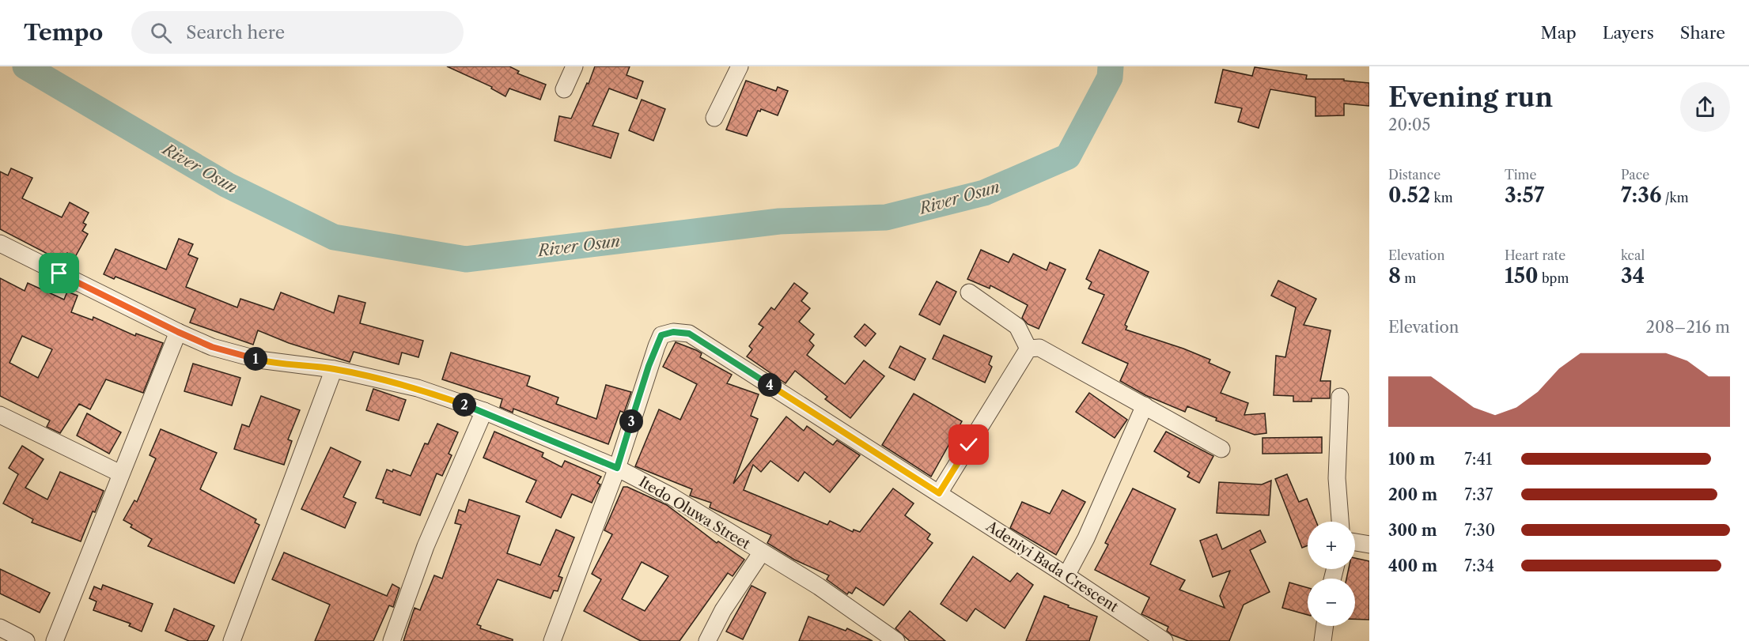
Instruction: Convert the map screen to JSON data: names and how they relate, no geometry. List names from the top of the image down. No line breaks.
{"streets":{"street":["Itedo Oluwa Street","Adeniyi Bada Crescent"]},"crossings":[["Itedo Oluwa Street","Adeniyi Bada Crescent"]],"water":["River Osun"],"page":{"header":"Tempo","search":"Search here","nav":["Map","Layers","Share"],"heading":["Evening run","20:05"],"stats":[["Distance","0.52 km"],["Time","3:57"],["Pace","7:36 /km"],["Elevation","8 m"],["Heart rate","150 bpm"],["kcal","34"]],"chart":["Elevation","208–216 m"],"pins":["1","4","2","3"],"list":[{"name":"100 m","note":"7:41"},{"name":"200 m","note":"7:37"},{"name":"300 m","note":"7:30"},{"name":"400 m","note":"7:34"}],"map_buttons":["+","−"]}}
